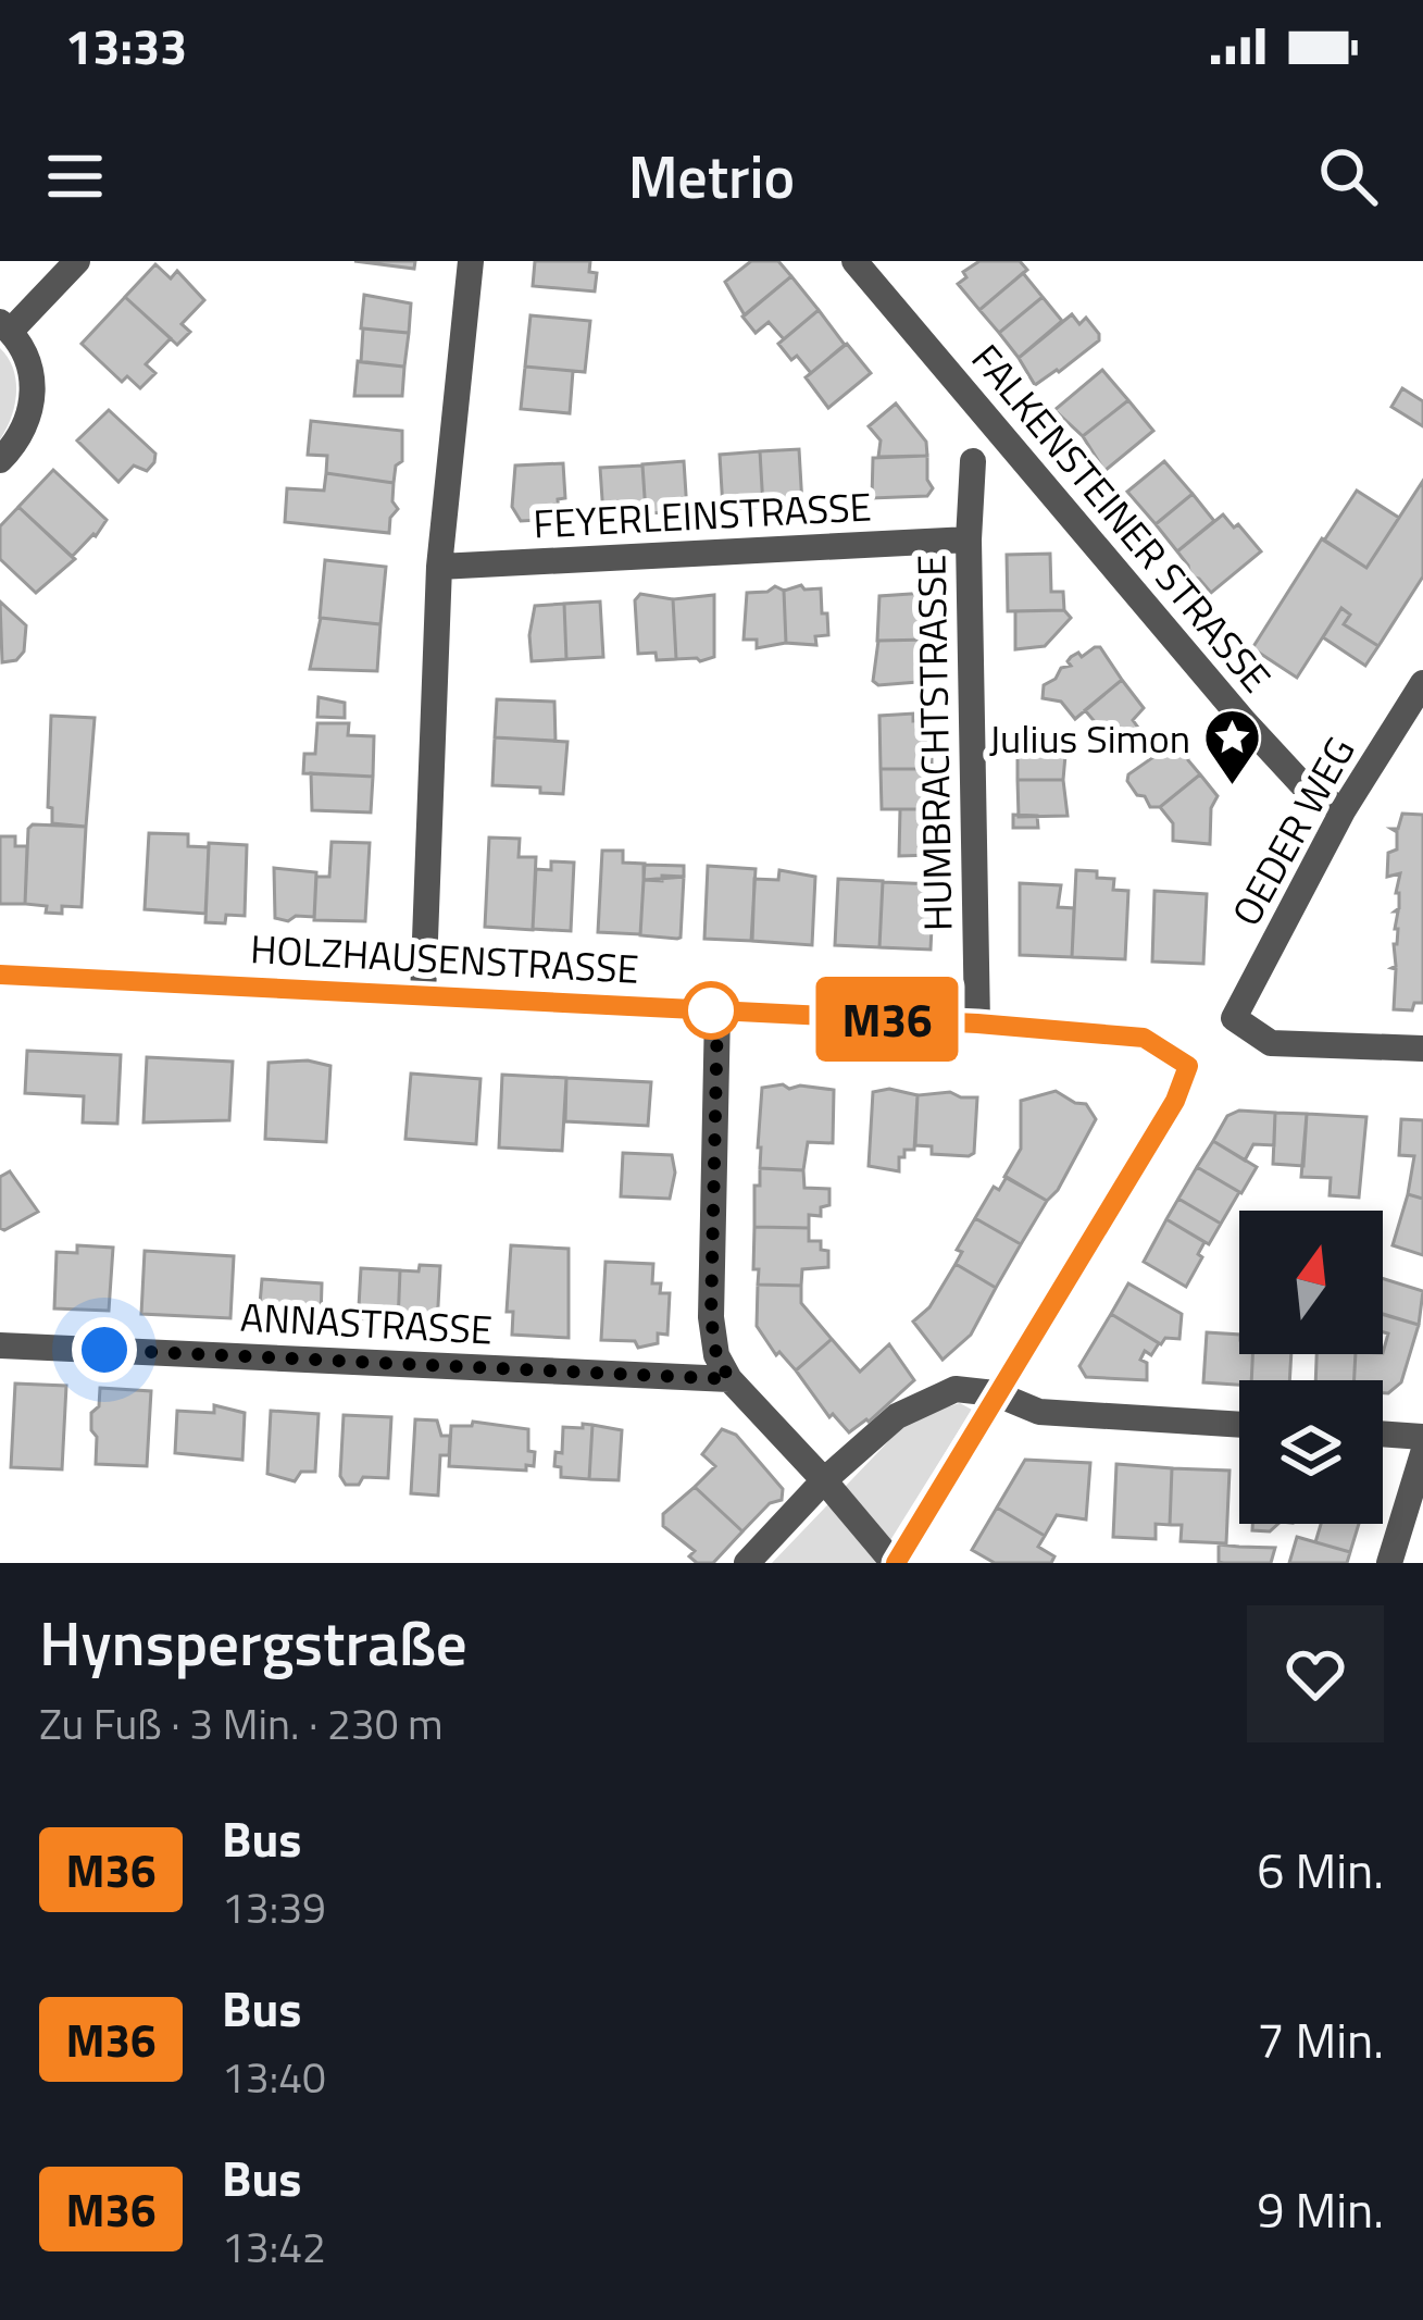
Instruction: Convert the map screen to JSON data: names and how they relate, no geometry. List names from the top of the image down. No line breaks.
{"streets":{"street":["FEYERLEINSTRASSE","FALKENSTEINER STRASSE","HUMBRACHTSTRASSE","OEDER WEG","HOLZHAUSENSTRASSE","ANNASTRASSE"]},"crossings":[["FEYERLEINSTRASSE","HUMBRACHTSTRASSE"],["FALKENSTEINER STRASSE","OEDER WEG"],["HUMBRACHTSTRASSE","HOLZHAUSENSTRASSE"]],"places":{"place":["Julius Simon"]},"lines":["bus line M36"],"north":"top","page":{"status":"13:33","header":"Metrio","on_map":"M36","heading":["Hynspergstraße","Zu Fuß · 3 Min. · 230 m"],"list":[{"mark":"M36","name":"Bus","note":"13:39","value":"6 Min."},{"mark":"M36","name":"Bus","note":"13:40","value":"7 Min."},{"mark":"M36","name":"Bus","note":"13:42","value":"9 Min."}]}}
